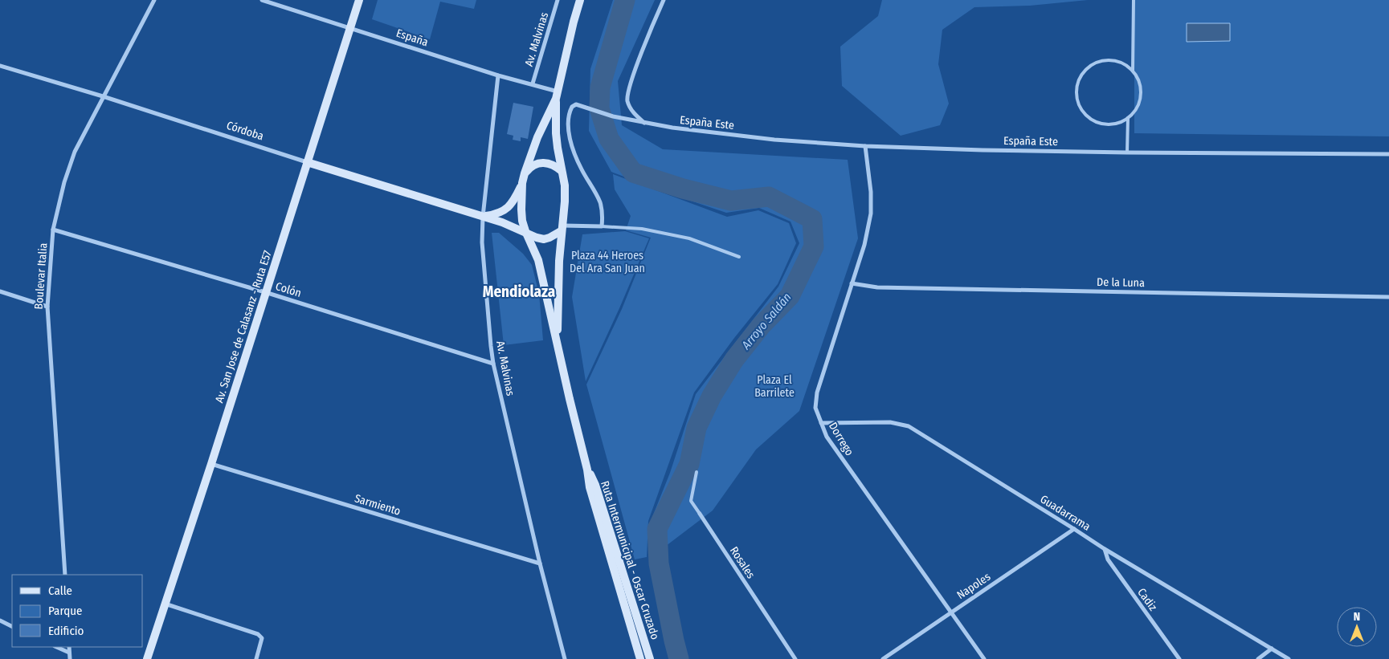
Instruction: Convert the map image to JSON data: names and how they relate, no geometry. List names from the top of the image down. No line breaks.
{"streets":{"main road":["Córdoba","Av. San Jose de Calasanz - Ruta E57","Ruta Intermunicipal - Oscar Cruzado"],"street":["España","Av. Malvinas","España Este","Boulevar Italia","De la Luna","Colón","Dorrego","Sarmiento","Guadarrama","Rosales","Napoles","Cadiz"]},"crossings":[["España","Av. Malvinas"],["España","Av. San Jose de Calasanz - Ruta E57"],["España","Ruta Intermunicipal - Oscar Cruzado"],["Av. Malvinas","Córdoba"],["Av. Malvinas","Colón"],["Av. Malvinas","Sarmiento"],["España Este","Dorrego"],["Córdoba","Boulevar Italia"],["Córdoba","Av. San Jose de Calasanz - Ruta E57"],["Córdoba","Ruta Intermunicipal - Oscar Cruzado"],["Boulevar Italia","Colón"],["De la Luna","Dorrego"],["Colón","Av. San Jose de Calasanz - Ruta E57"],["Av. San Jose de Calasanz - Ruta E57","Sarmiento"],["Dorrego","Guadarrama"],["Dorrego","Napoles"],["Guadarrama","Napoles"],["Guadarrama","Cadiz"]],"districts":["Mendiolaza"],"water":["Arroyo Saldán"],"parks":["Plaza 44 Heroes Del Ara San Juan","Plaza El Barrilete"],"legend":["Calle","Parque","Edificio"],"north":"top"}
